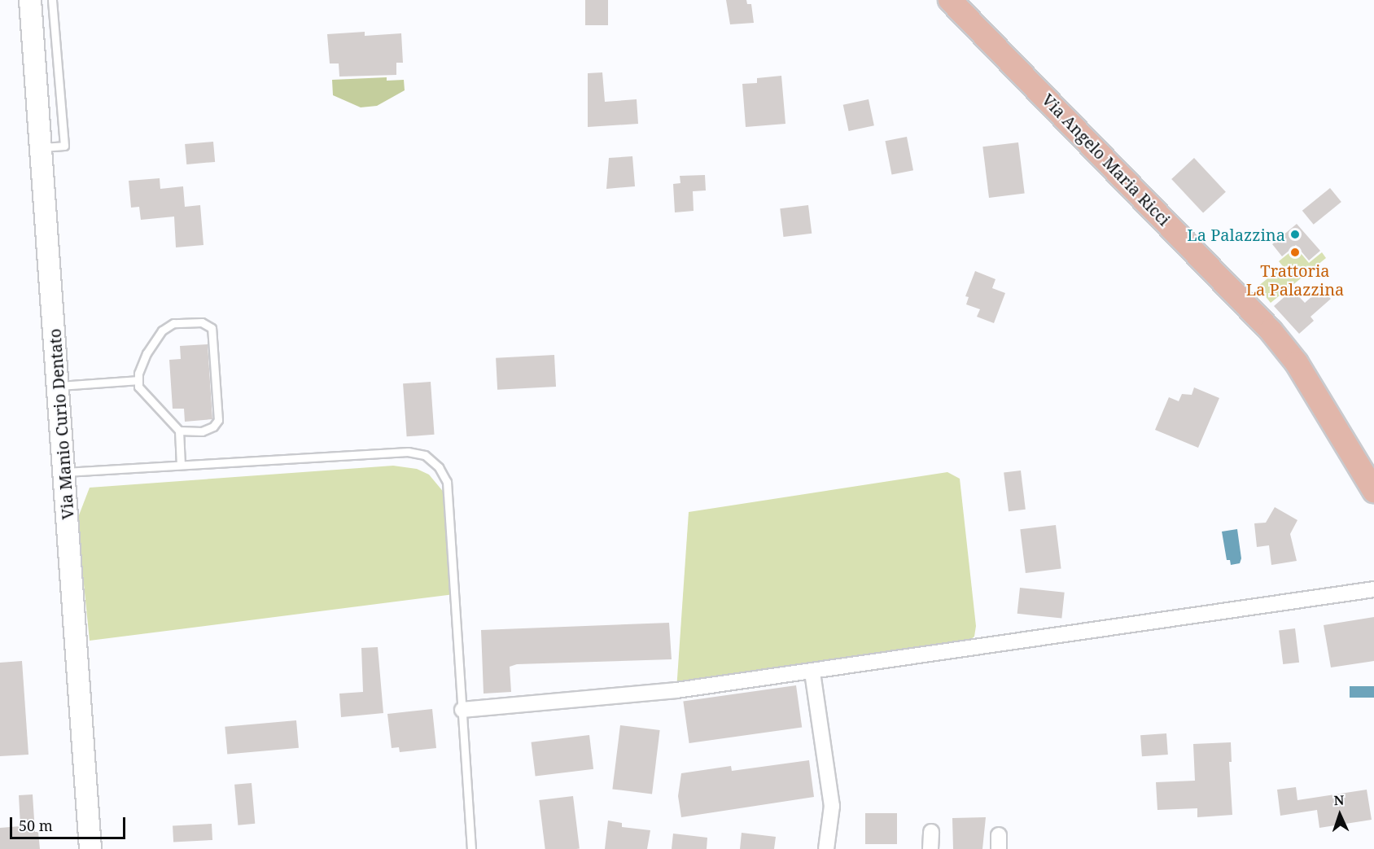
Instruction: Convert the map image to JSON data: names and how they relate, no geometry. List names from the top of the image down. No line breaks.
{"streets":{"main road":["Via Angelo Maria Ricci","Via Manio Curio Dentato"]},"places":["La Palazzina","Trattoria La Palazzina"],"scale_bar":"50 m","north":"top"}
